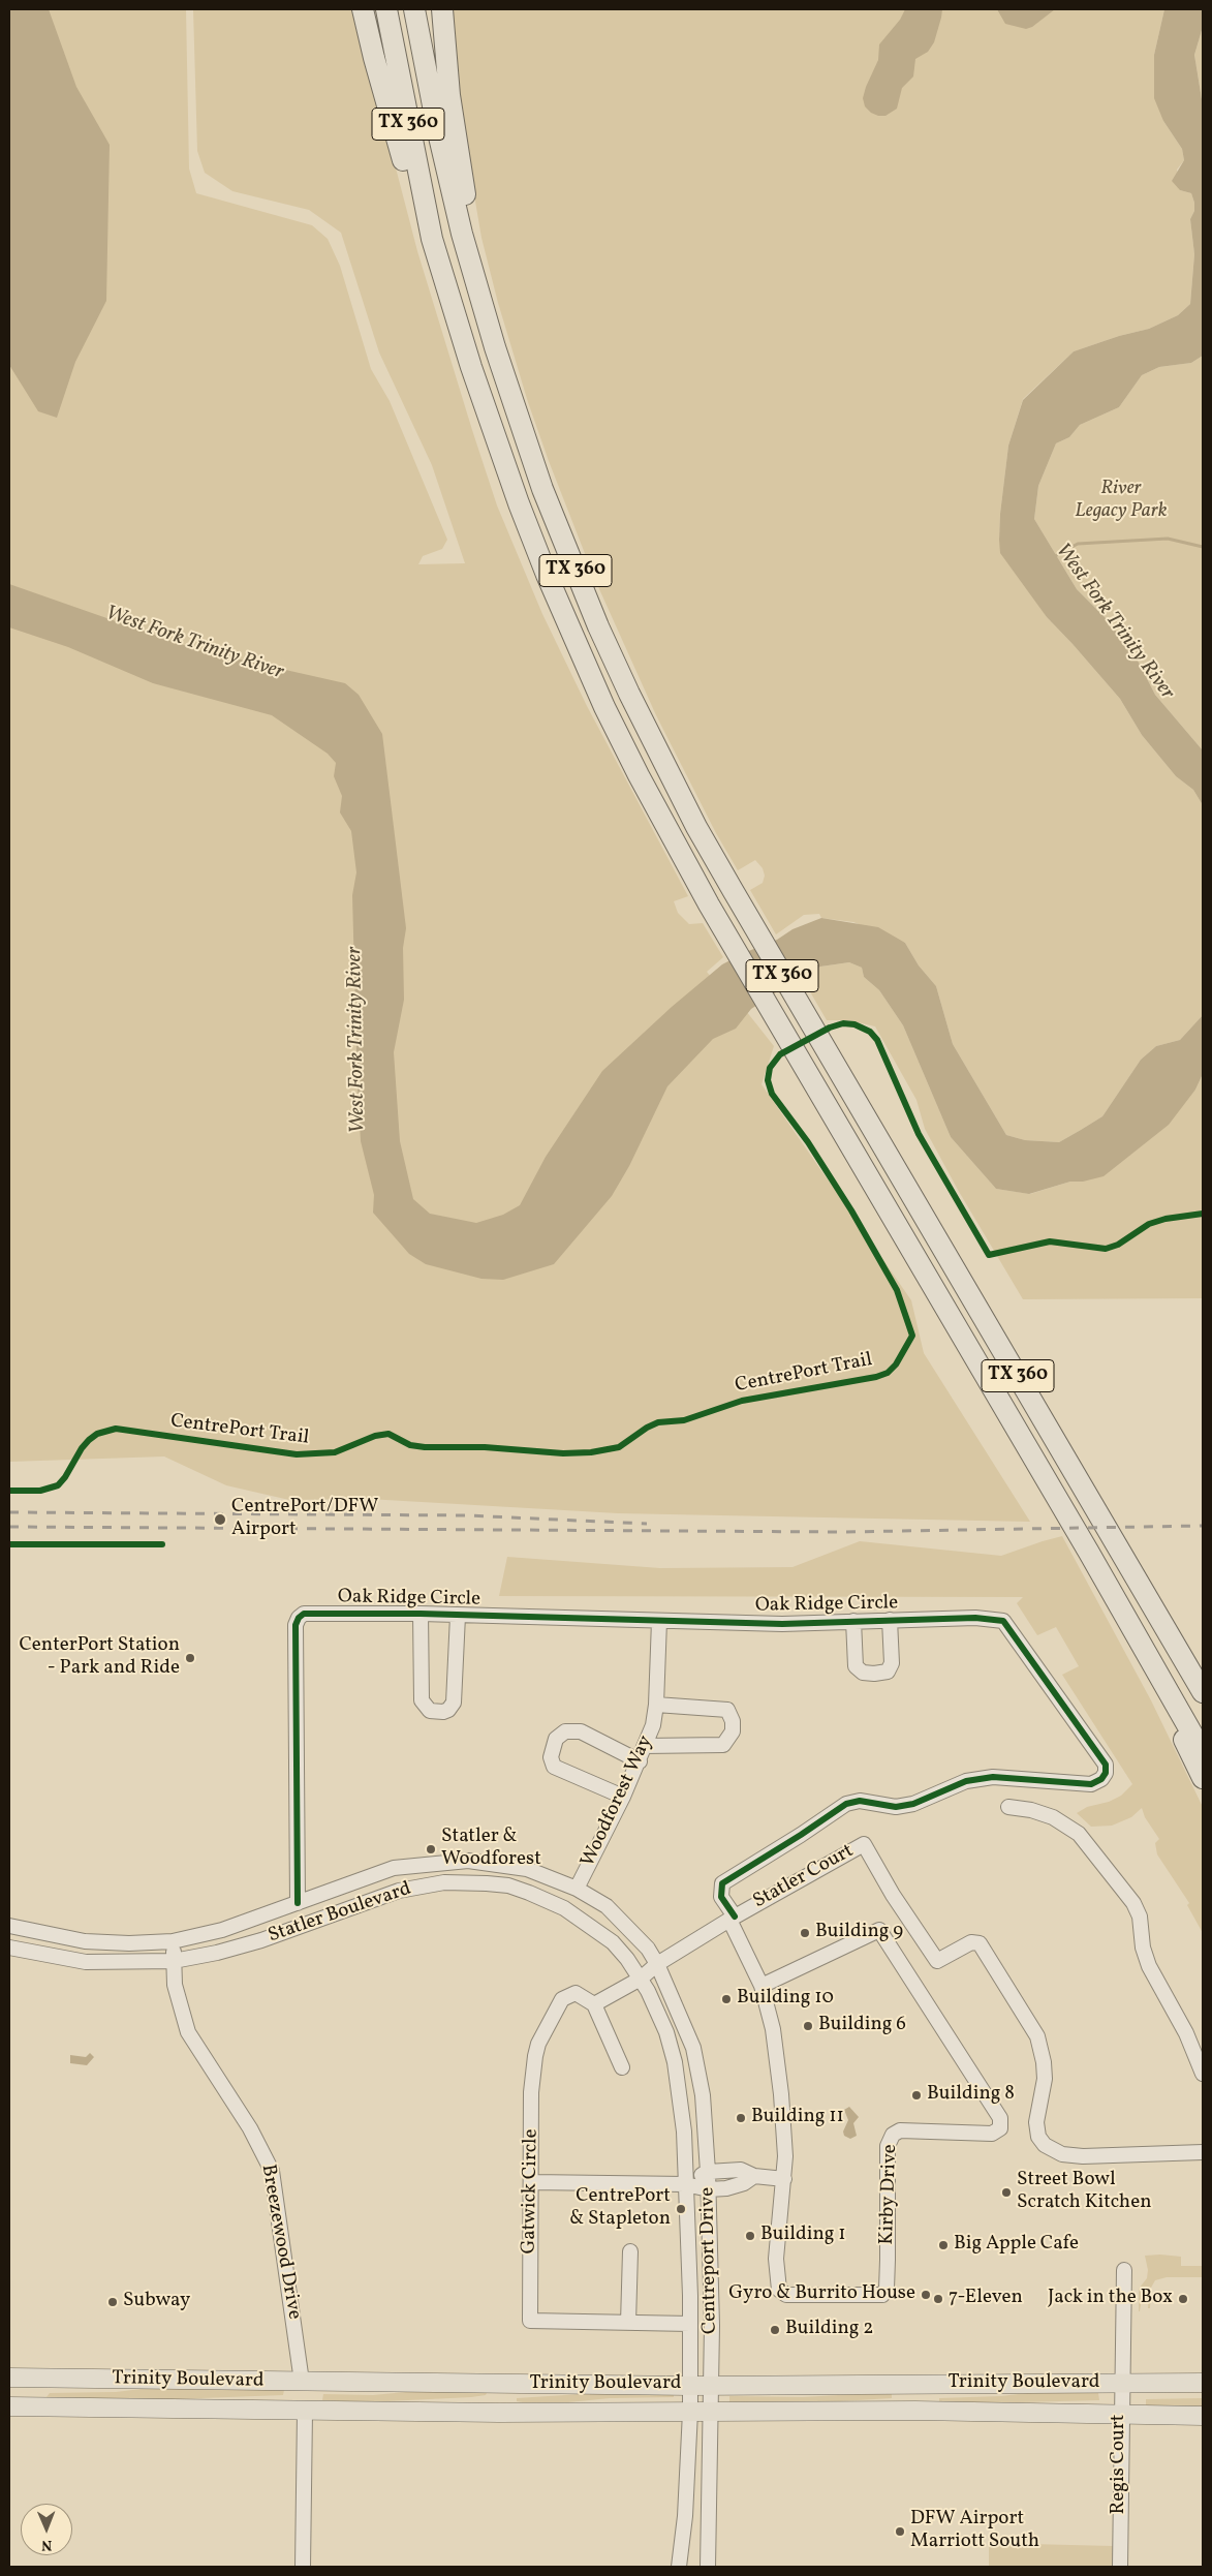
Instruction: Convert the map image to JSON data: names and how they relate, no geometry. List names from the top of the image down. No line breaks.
{"streets":{"highway":["TX 360"],"main road":["Trinity Boulevard"],"street":["Oak Ridge Circle","Woodforest Way","Statler Court","Statler Boulevard","Gatwick Circle","Kirby Drive","Breezewood Drive","Centreport Drive","Regis Court"],"cycle path":["CentrePort Trail"]},"crossings":[["Oak Ridge Circle","Woodforest Way"],["Oak Ridge Circle","Statler Court"],["Oak Ridge Circle","Statler Boulevard"],["Oak Ridge Circle","Kirby Drive"],["Woodforest Way","Statler Boulevard"],["Statler Court","Statler Boulevard"],["Statler Court","Kirby Drive"],["Statler Court","Centreport Drive"],["Statler Boulevard","Breezewood Drive"],["Statler Boulevard","Centreport Drive"],["Gatwick Circle","Centreport Drive"],["Breezewood Drive","Trinity Boulevard"],["Centreport Drive","Trinity Boulevard"],["Trinity Boulevard","Regis Court"]],"water":["West Fork Trinity River"],"parks":["River Legacy Park"],"places":["CentrePort/DFW Airport","CenterPort Station - Park and Ride","Statler & Woodforest","Building 9","Building 10","Building 6","Building 8","Building 11","Street Bowl Scratch Kitchen","CentrePort & Stapleton","Building 1","Big Apple Cafe","Gyro & Burrito House","7-Eleven","Jack in the Box","Subway","Building 2","DFW Airport Marriott South"],"north":"bottom"}
